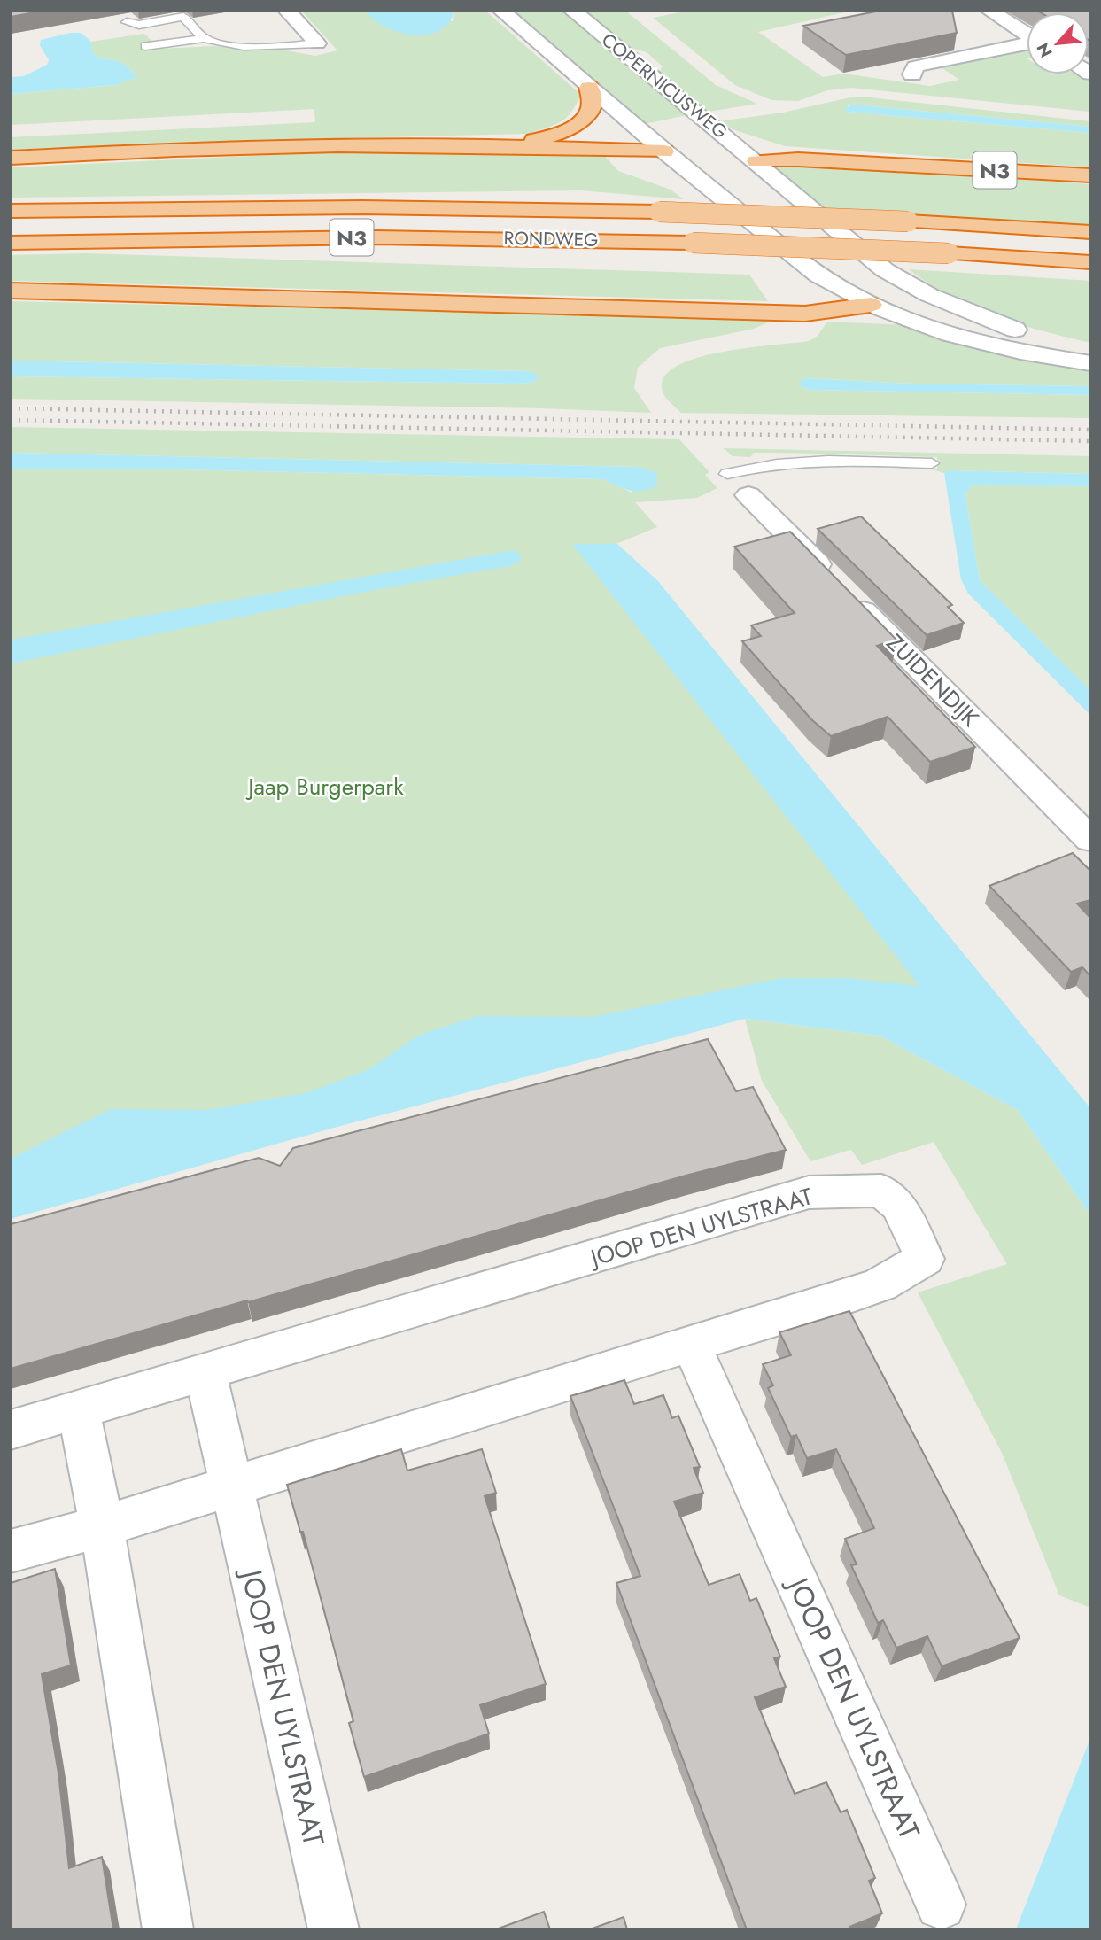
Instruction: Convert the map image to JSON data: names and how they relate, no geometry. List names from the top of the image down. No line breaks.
{"streets":{"highway":["N3","RONDWEG"],"street":["COPERNICUSWEG","ZUIDENDIJK","JOOP DEN UYLSTRAAT"]},"crossings":[["COPERNICUSWEG","N3"]],"parks":["Jaap Burgerpark"],"north":"bottom left"}
